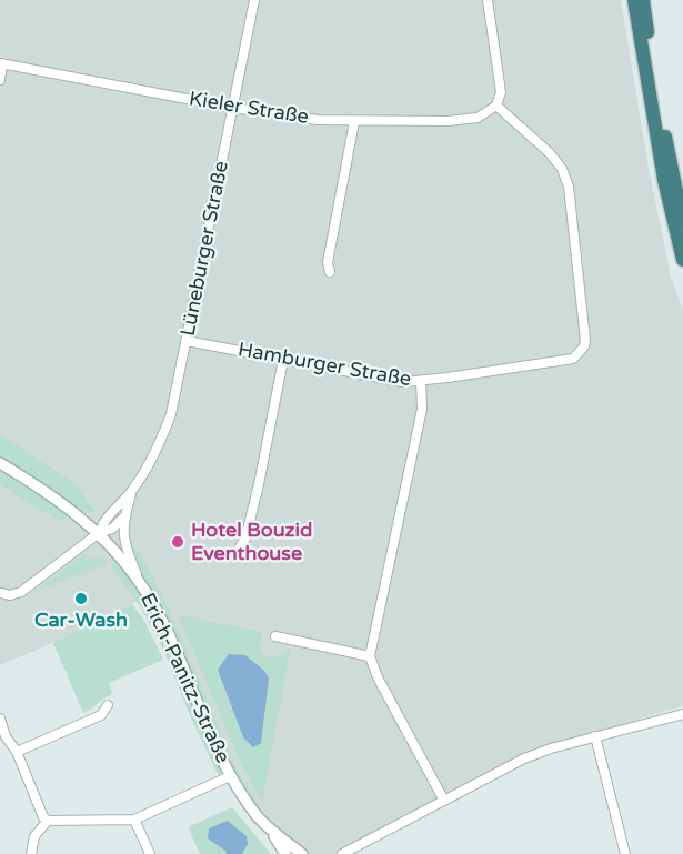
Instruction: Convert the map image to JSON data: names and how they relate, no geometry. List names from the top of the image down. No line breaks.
{"streets":{"street":["Kieler Straße","Lüneburger Straße","Hamburger Straße","Erich-Panitz-Straße"]},"crossings":[["Kieler Straße","Lüneburger Straße"],["Kieler Straße","Hamburger Straße"],["Lüneburger Straße","Hamburger Straße"],["Lüneburger Straße","Erich-Panitz-Straße"]],"places":["Hotel Bouzid Eventhouse","Car-Wash"]}
